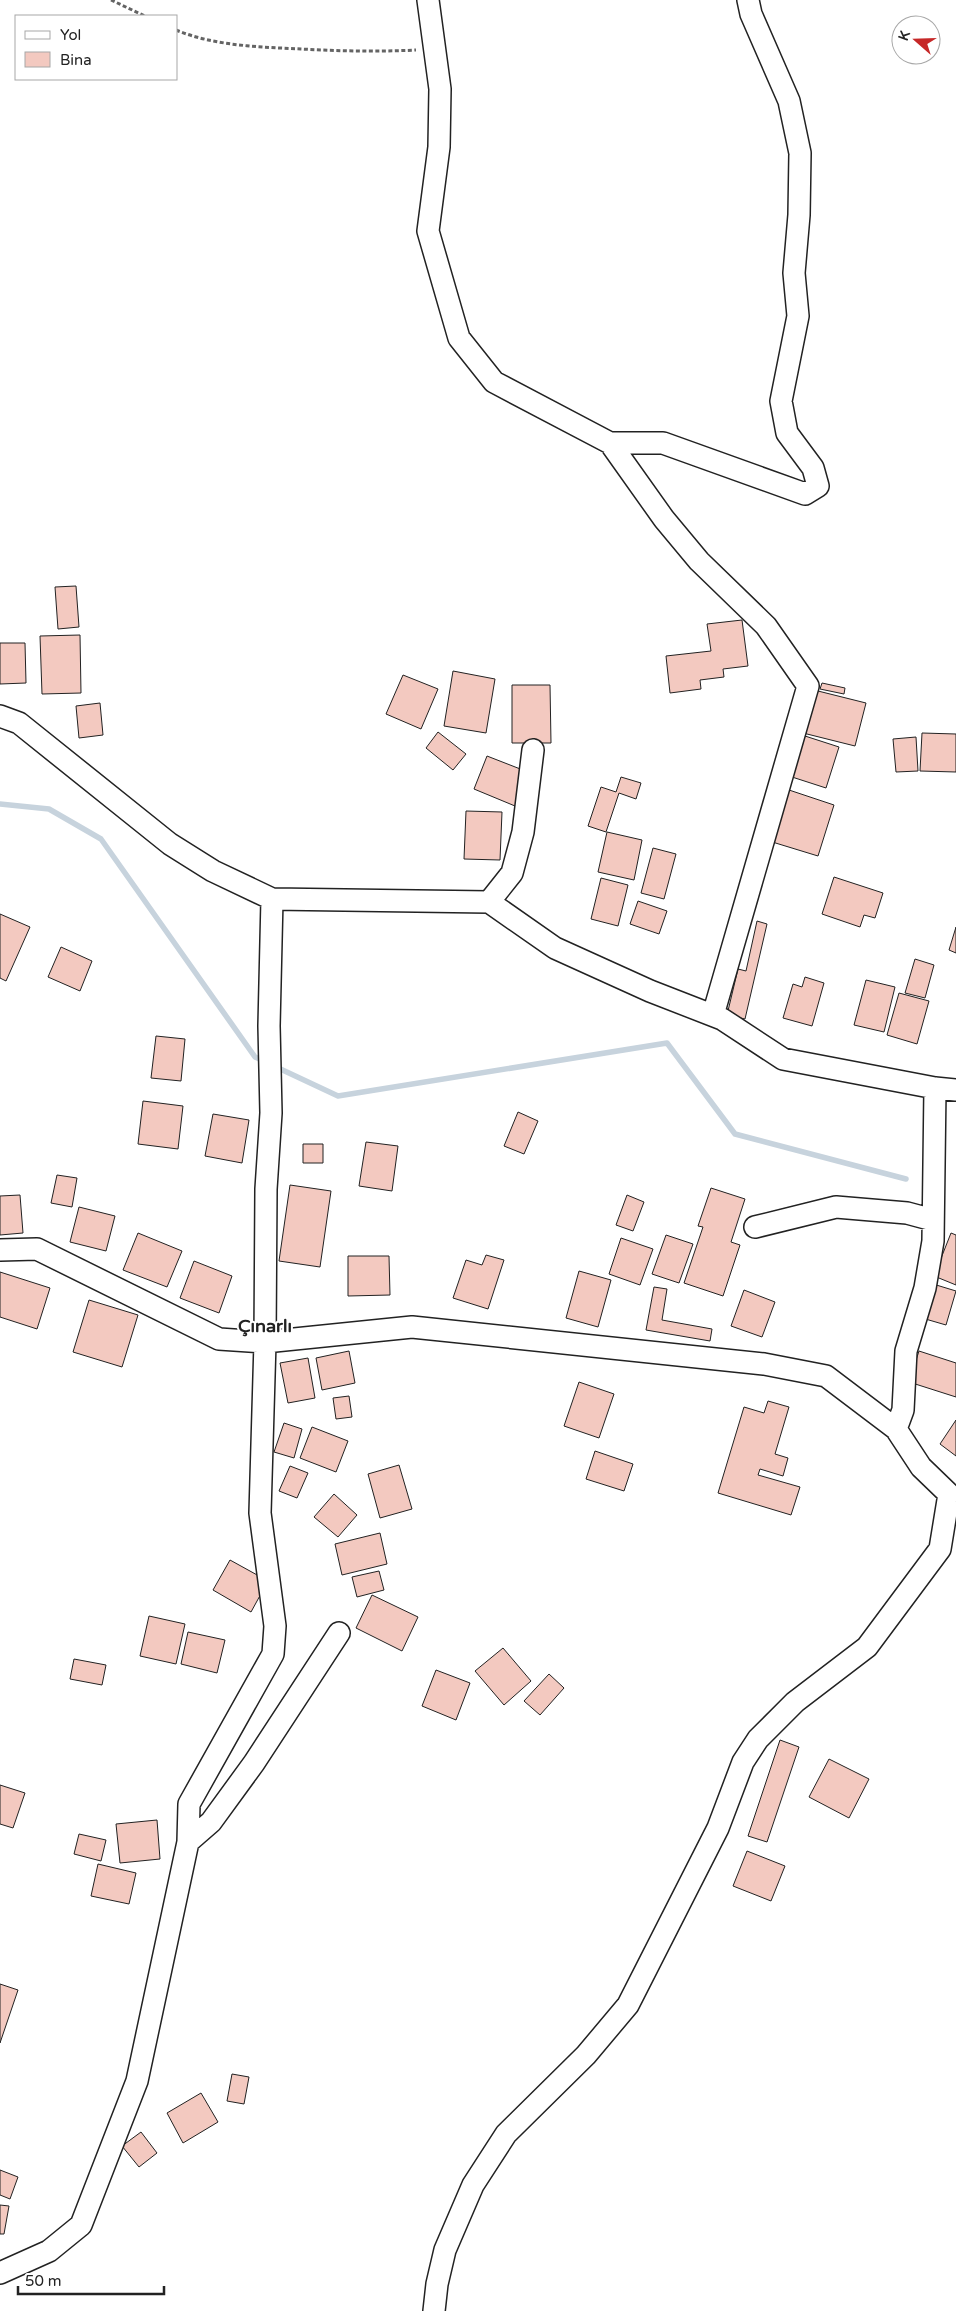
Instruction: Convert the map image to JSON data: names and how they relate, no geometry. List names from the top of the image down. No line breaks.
{"districts":["Çınarlı"],"legend":["Yol","Bina"],"scale_bar":"50 m","north":"left"}
